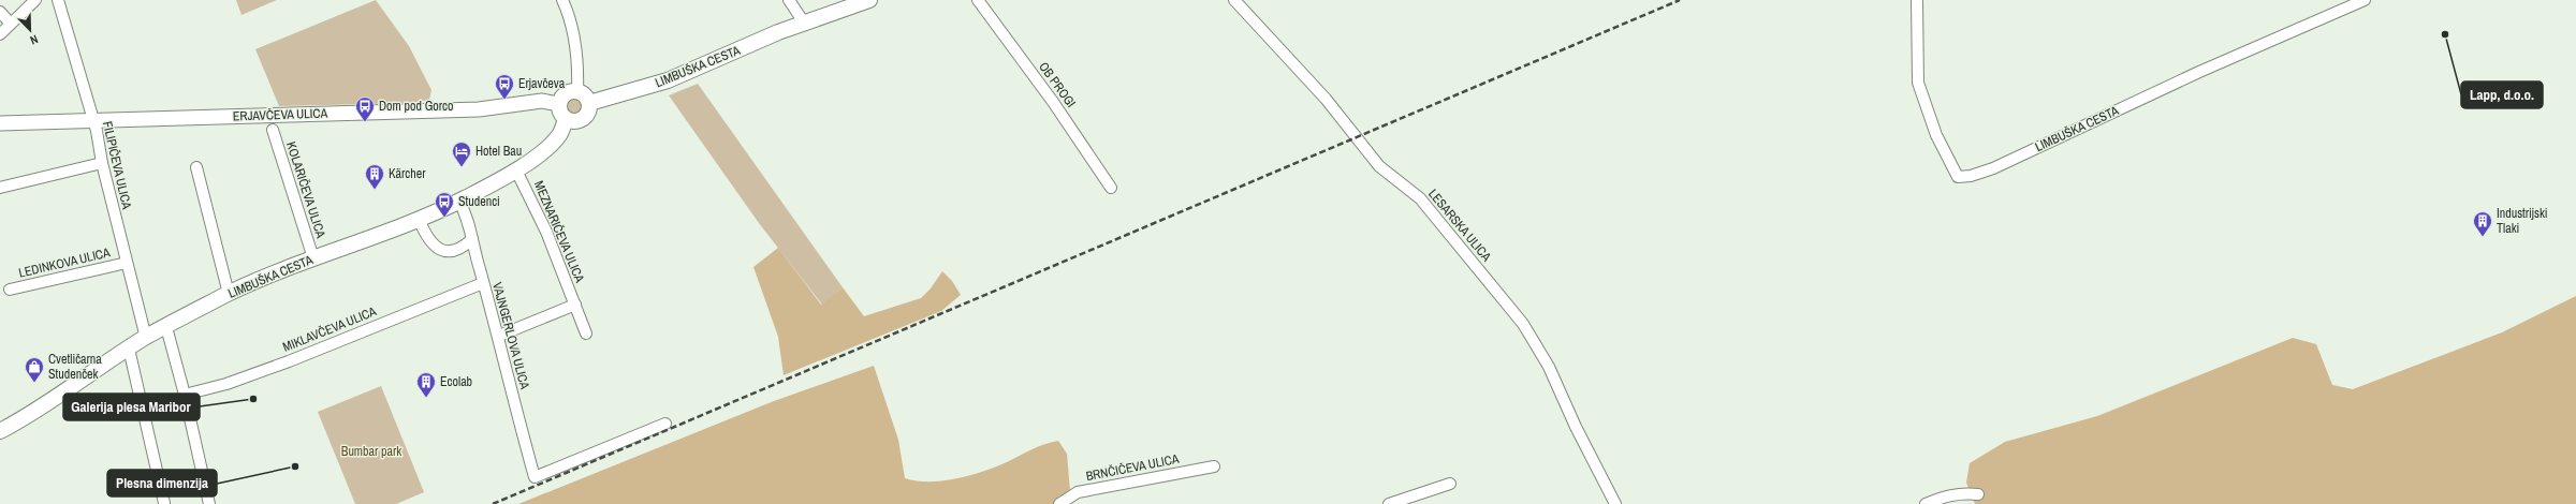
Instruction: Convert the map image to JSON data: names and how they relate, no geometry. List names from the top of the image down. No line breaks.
{"streets":{"main road":["LIMBUŠKA CESTA"],"street":["OB PROGI","ERJAVČEVA ULICA","FILIPIČEVA ULICA","KOLARIČEVA ULICA","LESARSKA ULICA","MEZNARIČEVA ULICA","LEDINKOVA ULICA","MIKLAVČEVA ULICA","VAJNGERLOVA ULICA","BRNČIČEVA ULICA"]},"crossings":[["LIMBUŠKA CESTA","ERJAVČEVA ULICA"],["LIMBUŠKA CESTA","FILIPIČEVA ULICA"],["LIMBUŠKA CESTA","KOLARIČEVA ULICA"],["LIMBUŠKA CESTA","MEZNARIČEVA ULICA"],["LIMBUŠKA CESTA","VAJNGERLOVA ULICA"],["ERJAVČEVA ULICA","FILIPIČEVA ULICA"],["FILIPIČEVA ULICA","LEDINKOVA ULICA"],["MEZNARIČEVA ULICA","VAJNGERLOVA ULICA"],["MIKLAVČEVA ULICA","VAJNGERLOVA ULICA"]],"parks":["Bumbar park"],"places":{"other":["Lapp, d.o.o.","Galerija plesa Maribor","Plesna dimenzija"],"bus stop":["Erjavčeva","Dom pod Gorco","Studenci"],"hotel":["Hotel Bau"],"building":["Kärcher","Industrijski Tlaki","Ecolab"],"shop":["Cvetličarna Studenček"]},"north":"bottom right"}
